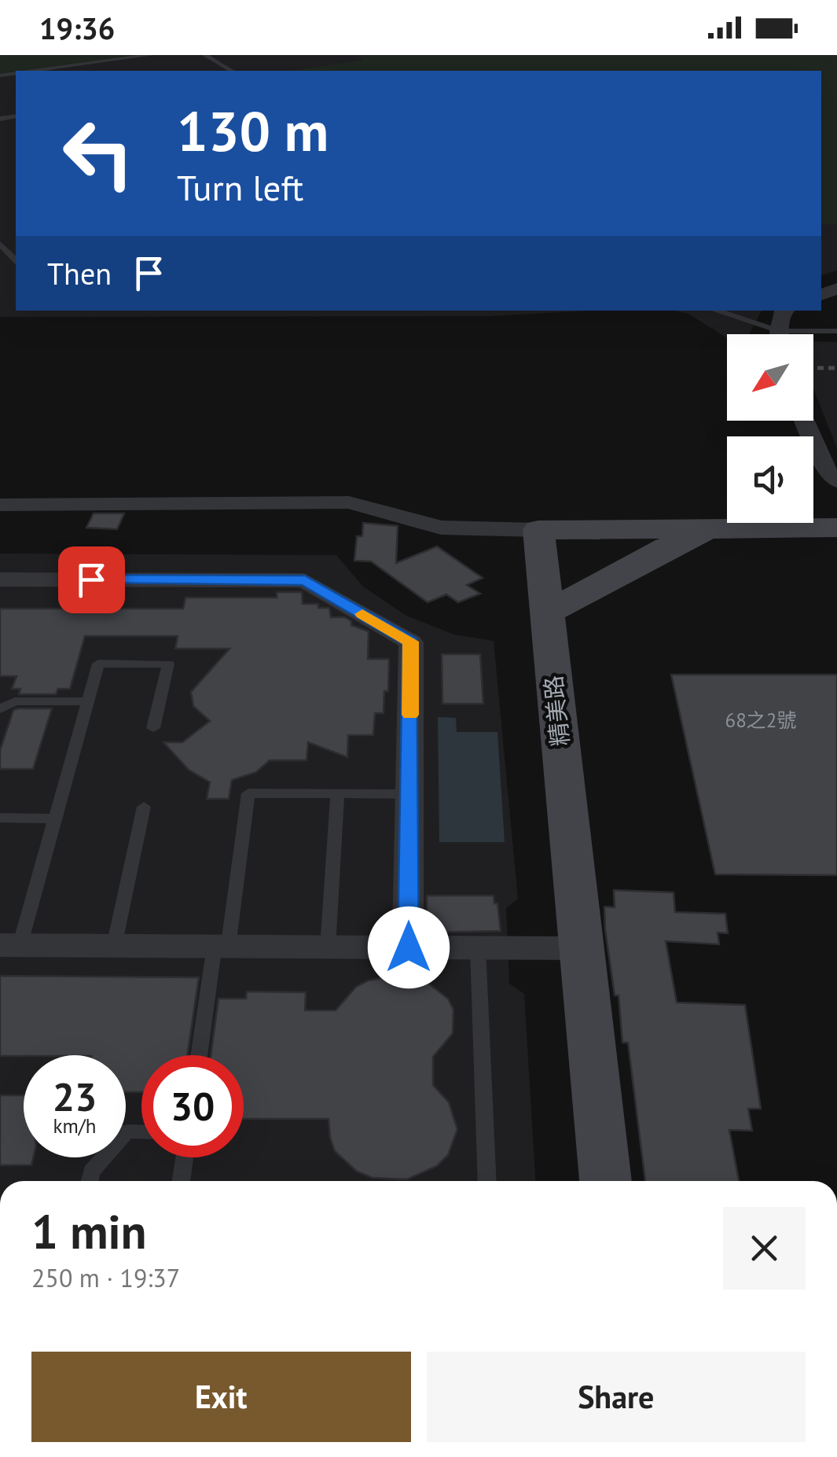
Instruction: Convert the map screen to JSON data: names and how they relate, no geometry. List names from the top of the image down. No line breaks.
{"streets":{"main road":["精美路"]},"house_numbers":["68之2號"],"north":"bottom left","page":{"status":"19:36","turn":["130 m","Turn left"],"then":"Then","speed":"23 km/h","limit":"30","heading":["1 min","250 m · 19:37"],"buttons":["Exit","Share"]}}
